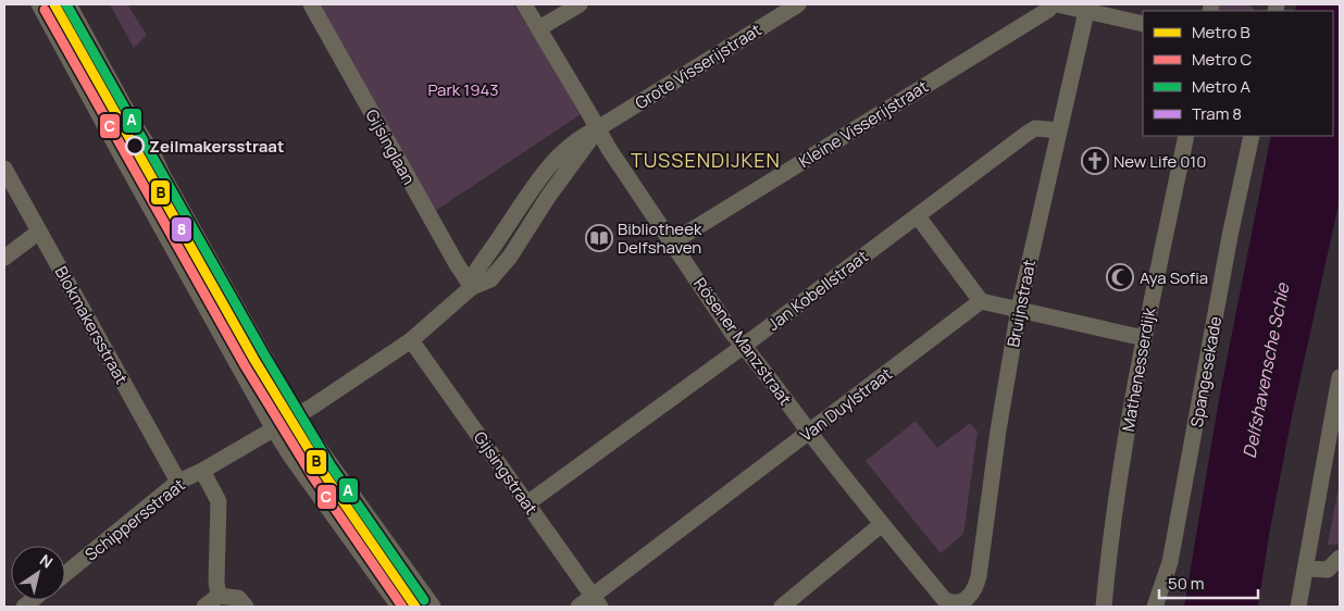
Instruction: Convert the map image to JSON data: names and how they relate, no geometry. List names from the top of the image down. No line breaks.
{"streets":{"street":["Grote Visserijstraat","Kleine Visserijstraat","Gijsinglaan","Jan Kobellstraat","Bruijnstraat","Blokmakersstraat","Rösener Manzstraat","Mathenesserdijk","Spangesekade","Van Duylstraat","Gijsingstraat","Schippersstraat"]},"crossings":[["Grote Visserijstraat","Gijsinglaan"],["Grote Visserijstraat","Rösener Manzstraat"],["Grote Visserijstraat","Gijsingstraat"],["Grote Visserijstraat","Schippersstraat"],["Kleine Visserijstraat","Rösener Manzstraat"],["Jan Kobellstraat","Bruijnstraat"],["Jan Kobellstraat","Rösener Manzstraat"],["Jan Kobellstraat","Gijsingstraat"],["Bruijnstraat","Rösener Manzstraat"],["Blokmakersstraat","Schippersstraat"],["Rösener Manzstraat","Van Duylstraat"],["Van Duylstraat","Gijsingstraat"]],"districts":["TUSSENDIJKEN"],"water":["Delfshavensche Schie"],"parks":["Park 1943"],"places":{"other":["Zeilmakersstraat"],"church":["New Life 010"],"library":["Bibliotheek Delfshaven"],"mosque":["Aya Sofia"]},"lines":["metro line B","metro line A","tram line 8","metro line C"],"legend":["Metro B","Metro C","Metro A","Tram 8"],"scale_bar":"50 m","north":"top right"}
